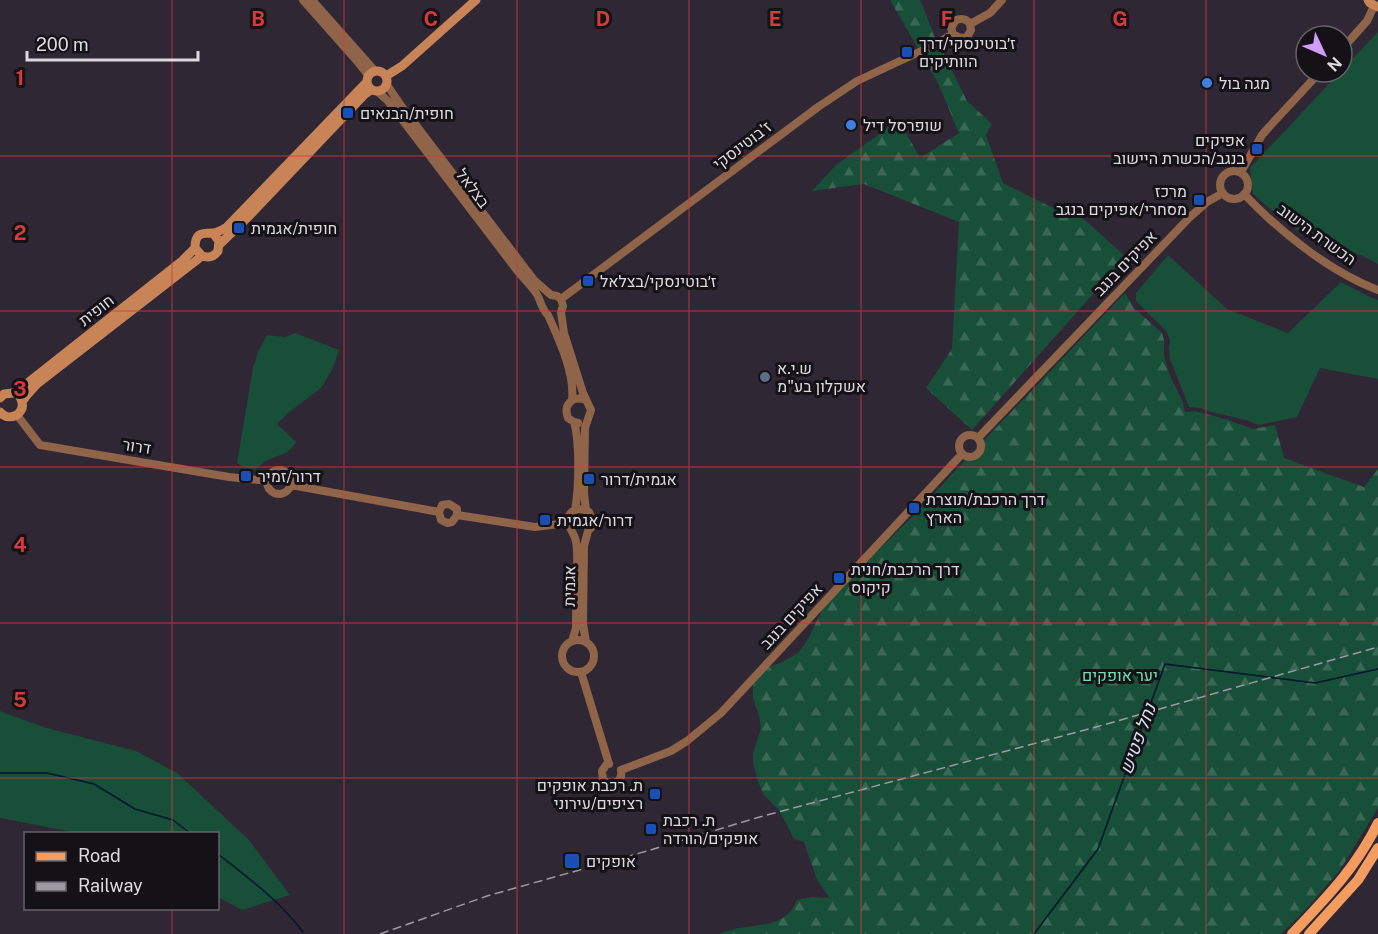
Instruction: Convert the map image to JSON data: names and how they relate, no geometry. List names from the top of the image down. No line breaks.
{"streets":{"main road":["חופית"],"street":["ז'בוטינסקי","בצלאל","הכשרת הישוב","אפיקים בנגב","דרור","אגמית"]},"crossings":[["ז'בוטינסקי","בצלאל"],["הכשרת הישוב","אפיקים בנגב"]],"water":["נחל פטיש"],"parks":["יער אופקים"],"places":{"transit":["ז׳בוטינסקי/דרך הוותיקים","חופית/הבנאים","אפיקים בנגב/הכשרת היישוב","מרכז מסחרי/אפיקים בנגב","חופית/אגמית","ז׳בוטינסקי/בצלאל","דרור/זמיר","אגמית/דרור","דרך הרכבת/תוצרת הארץ","דרור/אגמית","דרך הרכבת/חנית קיקוס","ת. רכבת אופקים רציפים/עירוני","ת. רכבת אופקים/הורדה","אופקים"],"other":["מגה בול","שופרסל דיל","ש.י.א אשקלון בע\"מ"]},"legend":["Road","Railway"],"scale_bar":"200 m","north":"bottom right","grid":{"columns":["B","C","D","E","F","G"],"rows":["1","2","3","4","5"]}}
